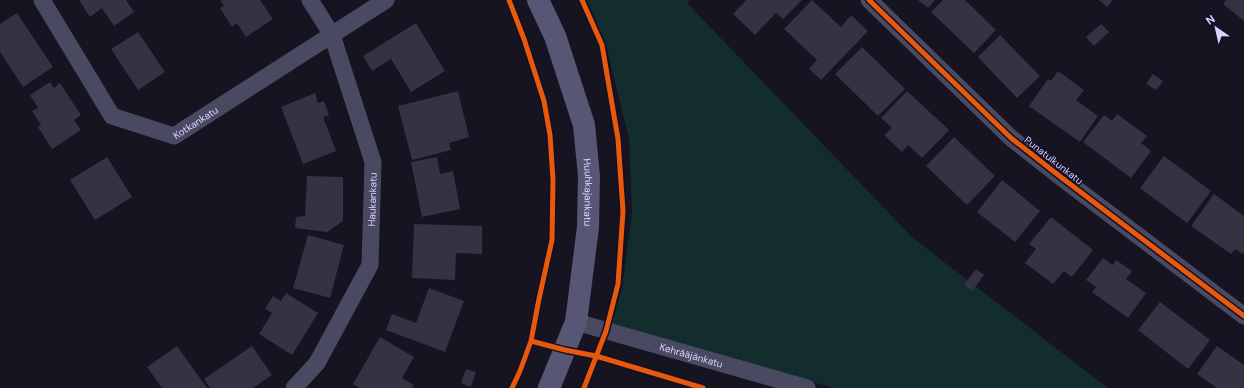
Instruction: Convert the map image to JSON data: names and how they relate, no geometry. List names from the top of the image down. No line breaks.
{"streets":{"street":["Kotkankatu","Punatulkunkatu","Huuhkajankatu","Haukankatu","Kehrääjänkatu"]},"crossings":[["Kotkankatu","Haukankatu"],["Huuhkajankatu","Kehrääjänkatu"]],"north":"top left"}
